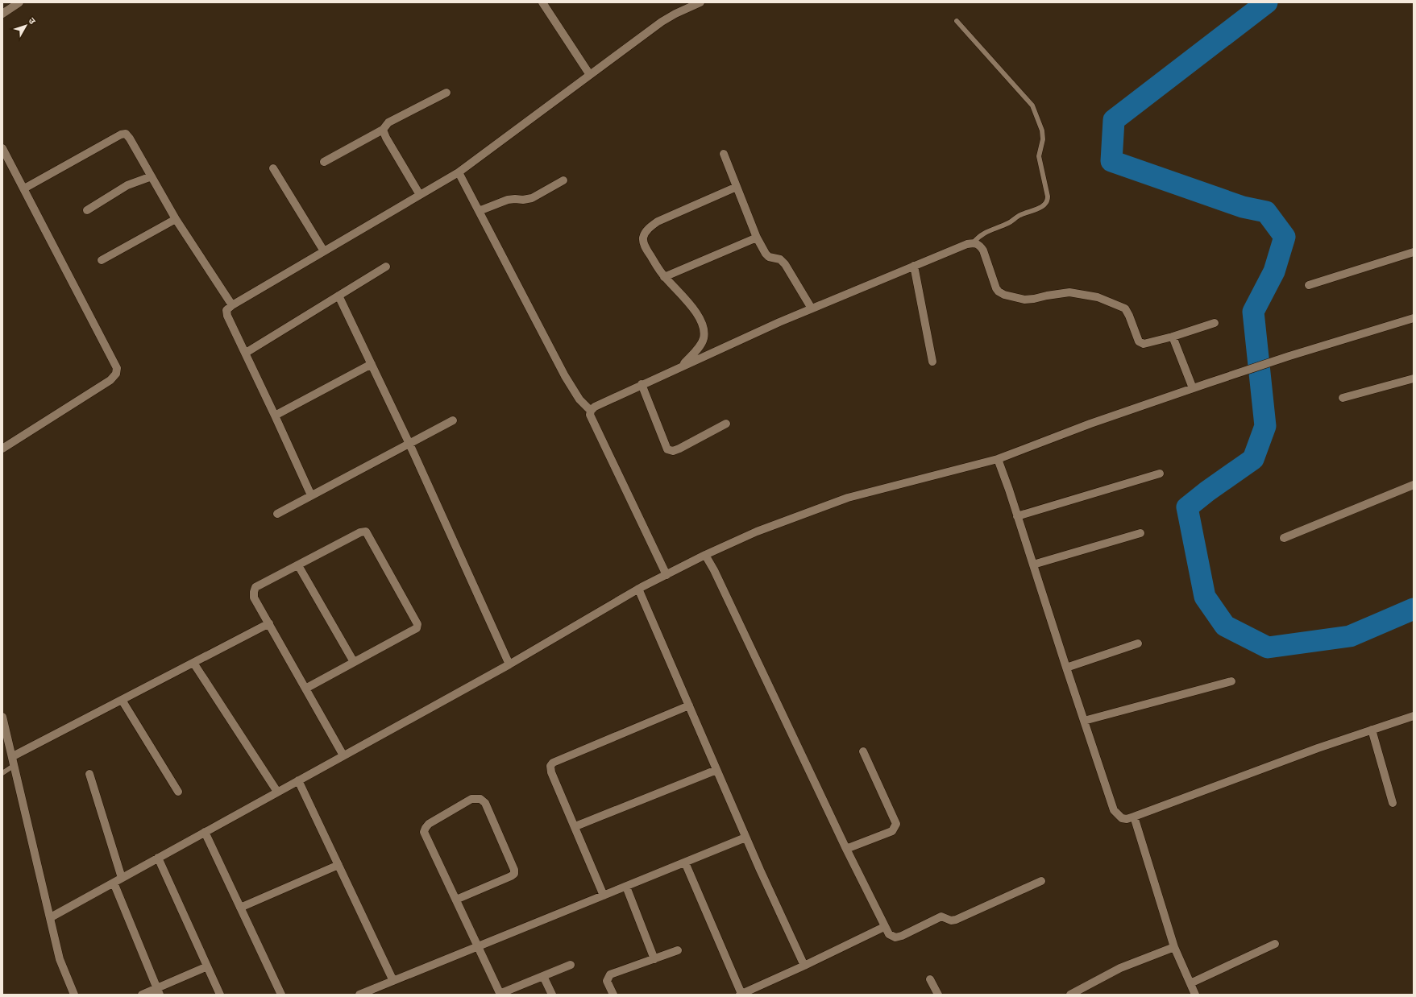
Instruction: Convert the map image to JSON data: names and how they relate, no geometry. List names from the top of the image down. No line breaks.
{"north":"top right"}
